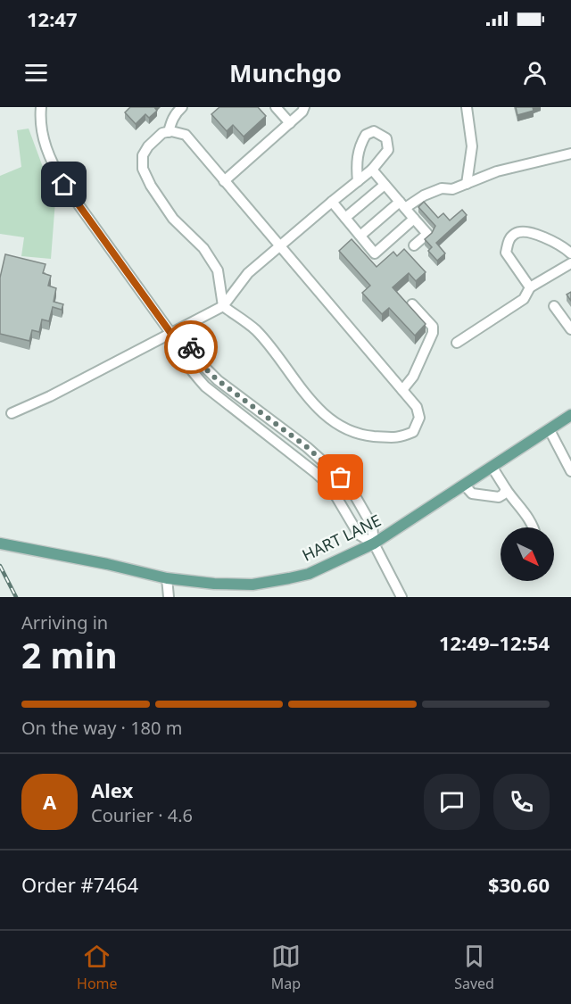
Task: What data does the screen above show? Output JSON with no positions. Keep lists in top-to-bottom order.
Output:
{
  "streets": {
    "main road": ["HART LANE"]
  },
  "north": "bottom right",
  "page": {
    "status": "12:47",
    "header": "Munchgo",
    "heading": ["2 min", "Arriving in", "12:49–12:54"],
    "panel": [
      "Alex",
      "Courier · 4.6",
      "Order #7464",
      "$30.60"
    ],
    "bar": "On the way · 180 m",
    "round": "A",
    "tabs": ["Home", "Map", "Saved"]
  }
}
